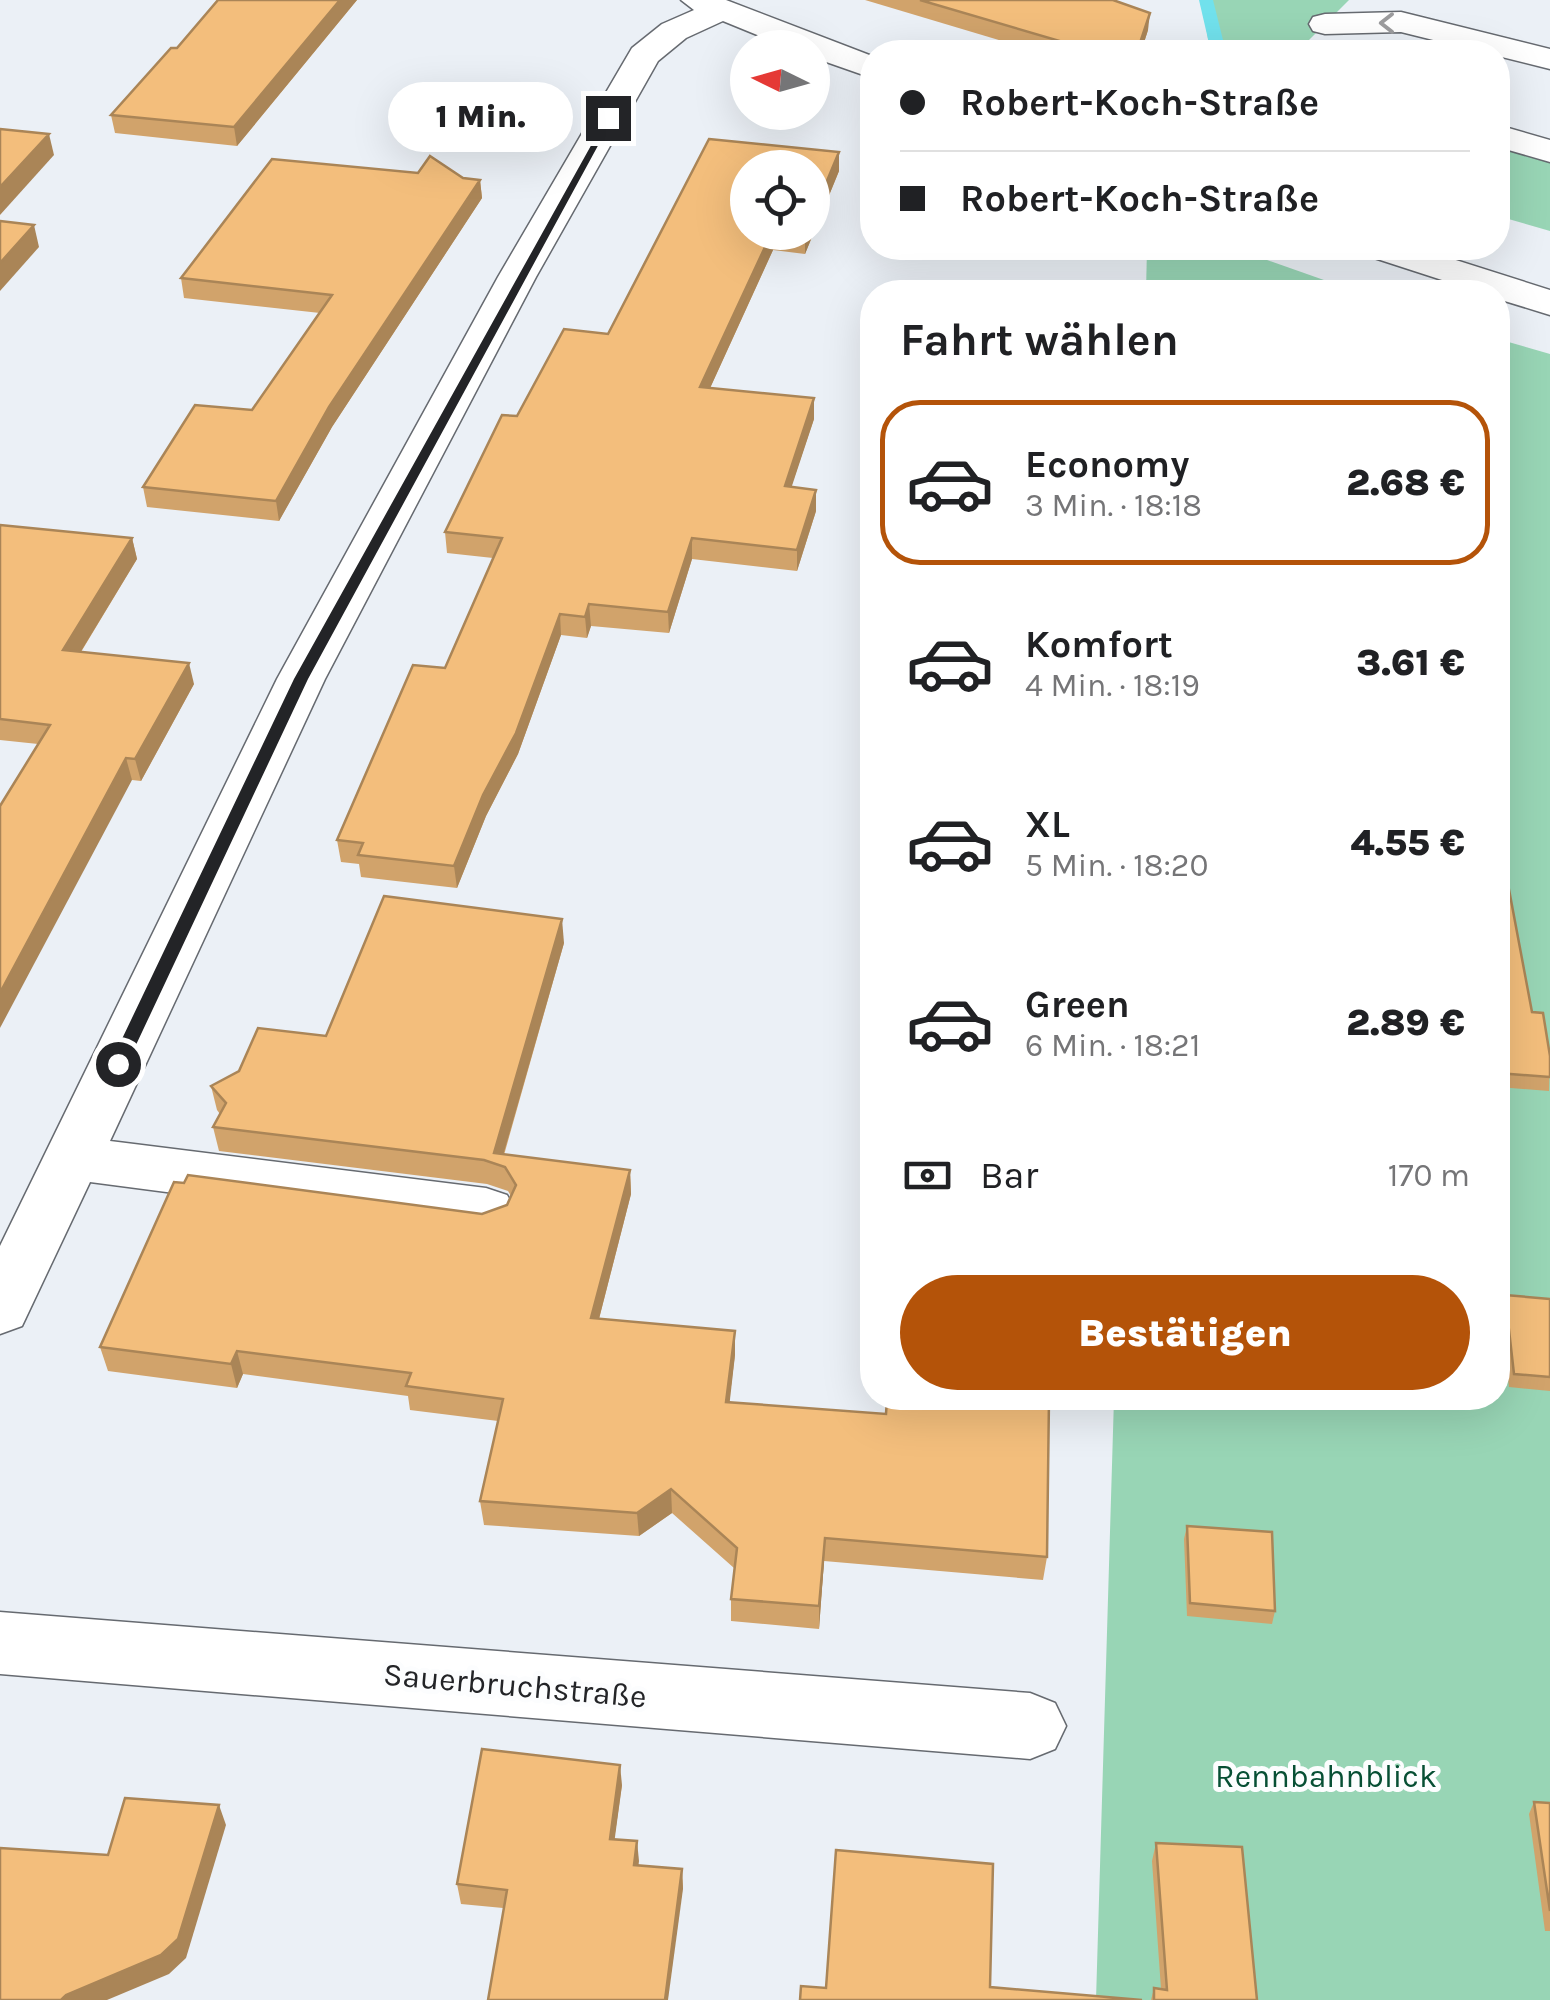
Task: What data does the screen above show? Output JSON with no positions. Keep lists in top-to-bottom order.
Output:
{
  "streets": {
    "street": ["Sauerbruchstraße"]
  },
  "parks": ["Rennbahnblick"],
  "north": "left",
  "page": {
    "banner": ["Robert-Koch-Straße", "Robert-Koch-Straße"],
    "bubble": "1 Min.",
    "heading": "Fahrt wählen",
    "list": [
      {
        "name": "Economy",
        "note": "3 Min. · 18:18",
        "value": "2.68 €"
      },
      {
        "name": "Komfort",
        "note": "4 Min. · 18:19",
        "value": "3.61 €"
      },
      {
        "name": "XL",
        "note": "5 Min. · 18:20",
        "value": "4.55 €"
      },
      {
        "name": "Green",
        "note": "6 Min. · 18:21",
        "value": "2.89 €"
      }
    ],
    "pay": ["Bar", "170 m"],
    "buttons": "Bestätigen"
  }
}
